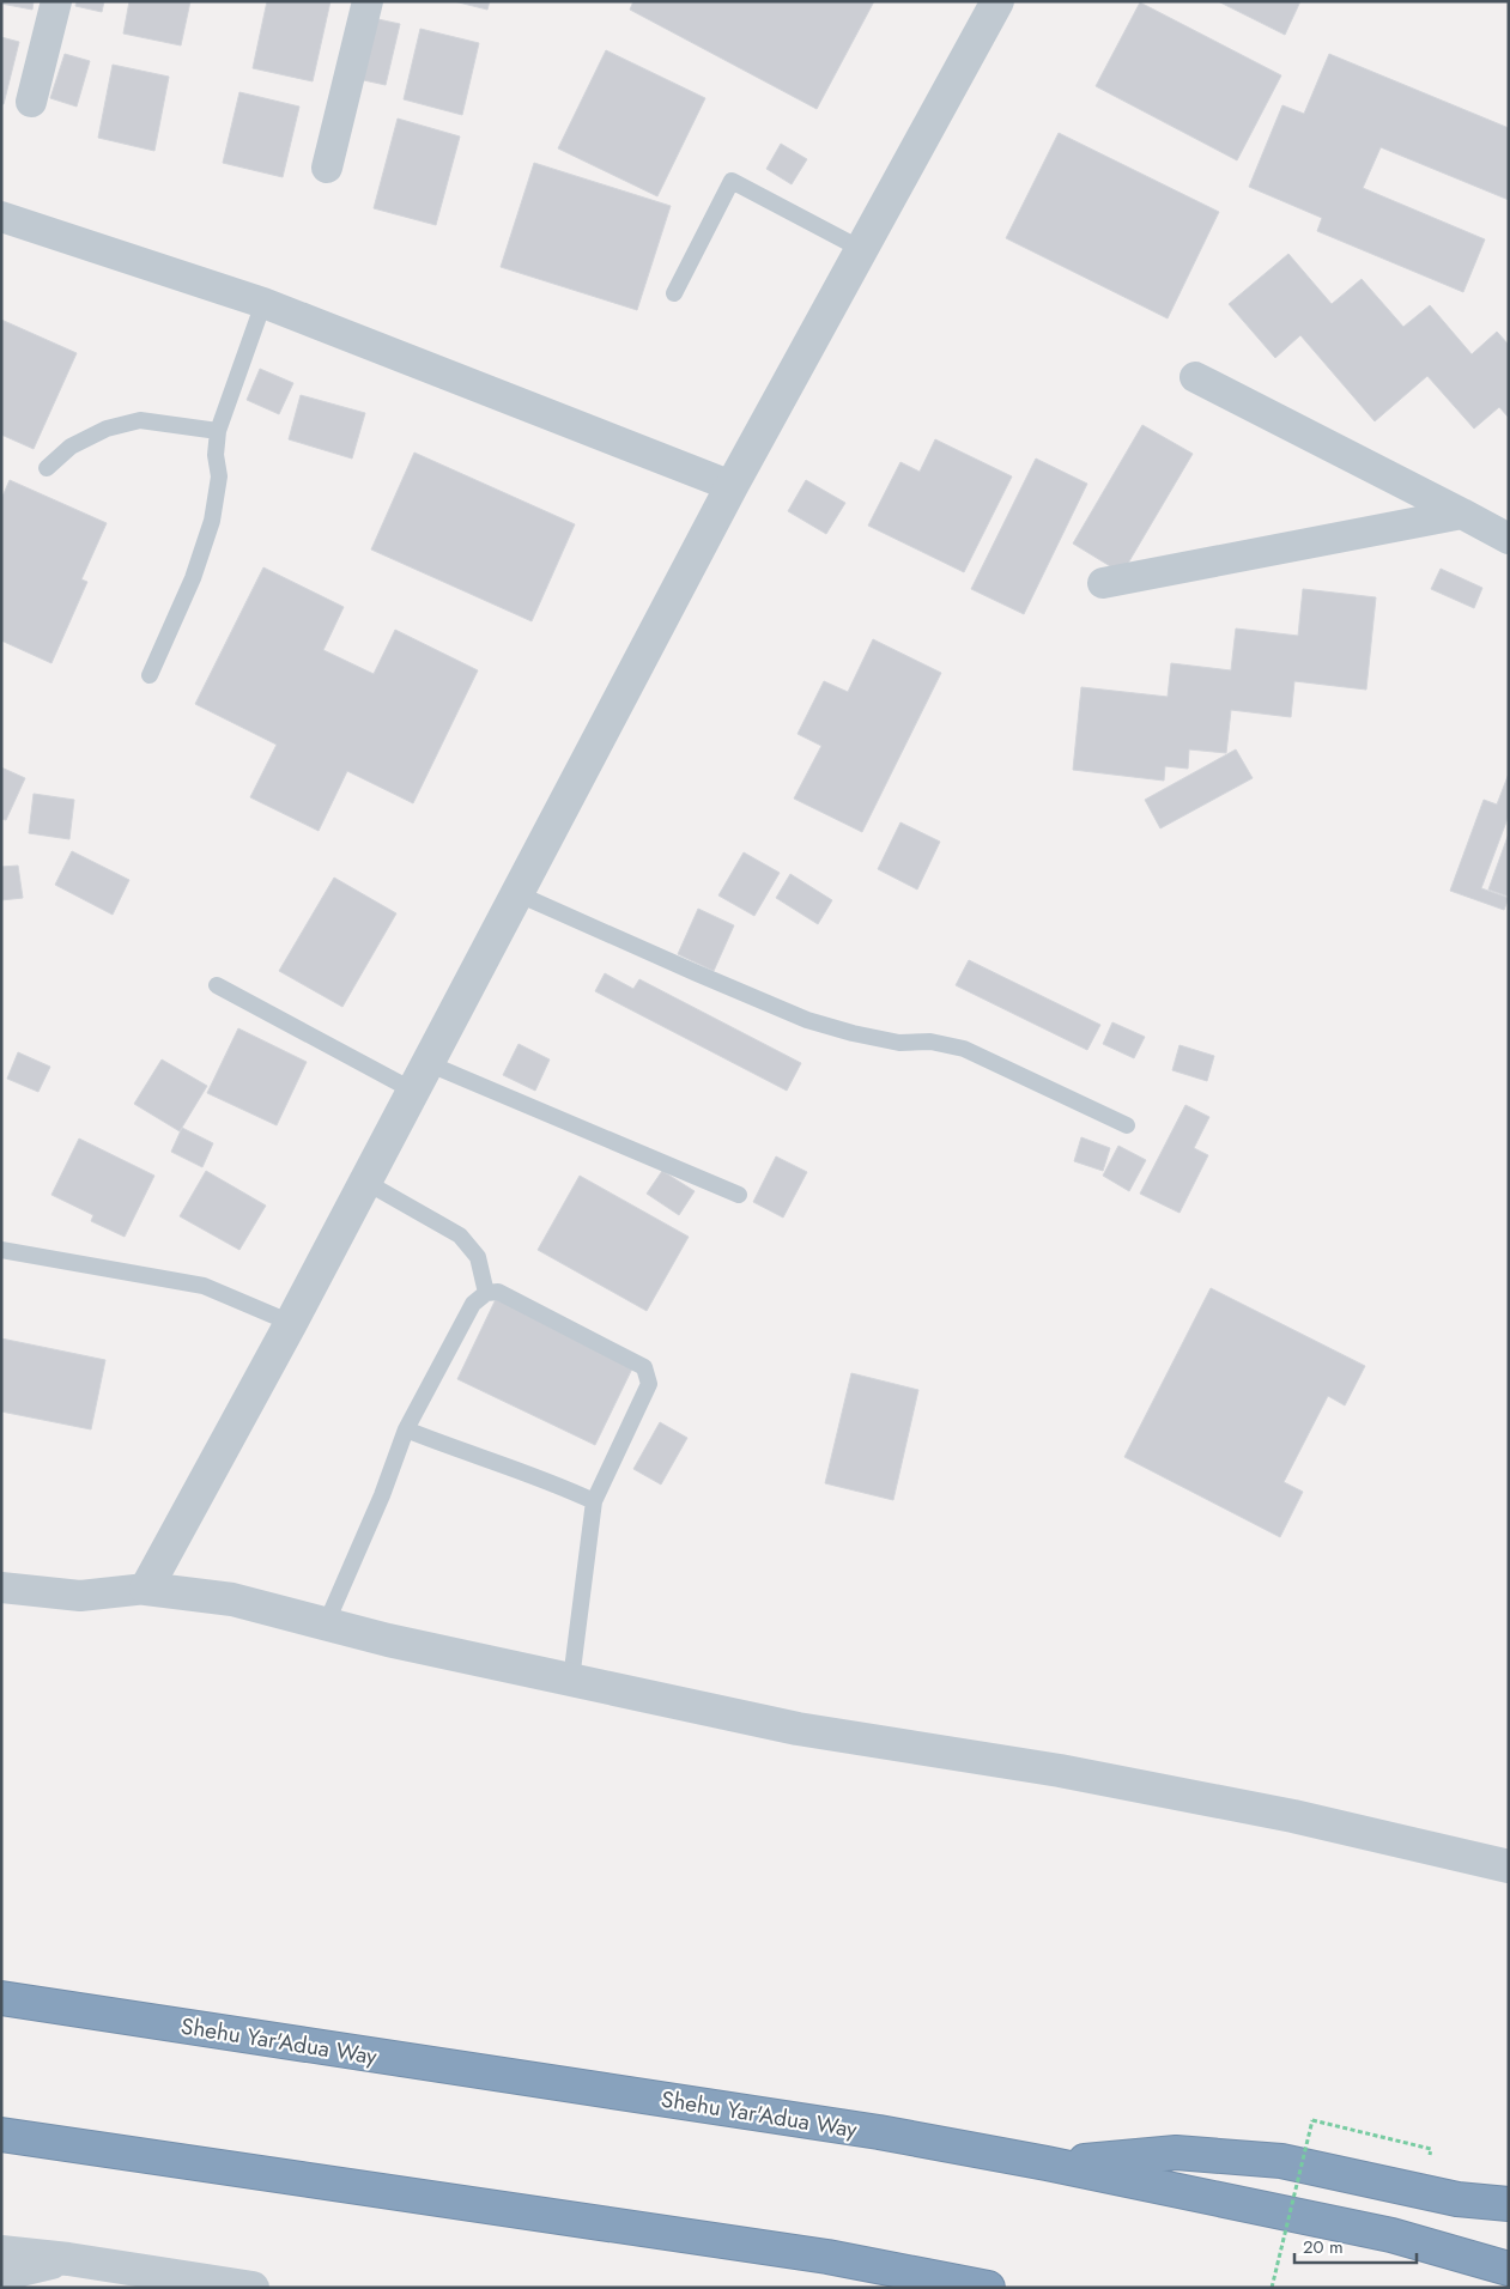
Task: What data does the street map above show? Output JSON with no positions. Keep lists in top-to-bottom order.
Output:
{
  "streets": {
    "highway": ["Shehu Yar'Adua Way"]
  },
  "scale_bar": "20 m"
}
